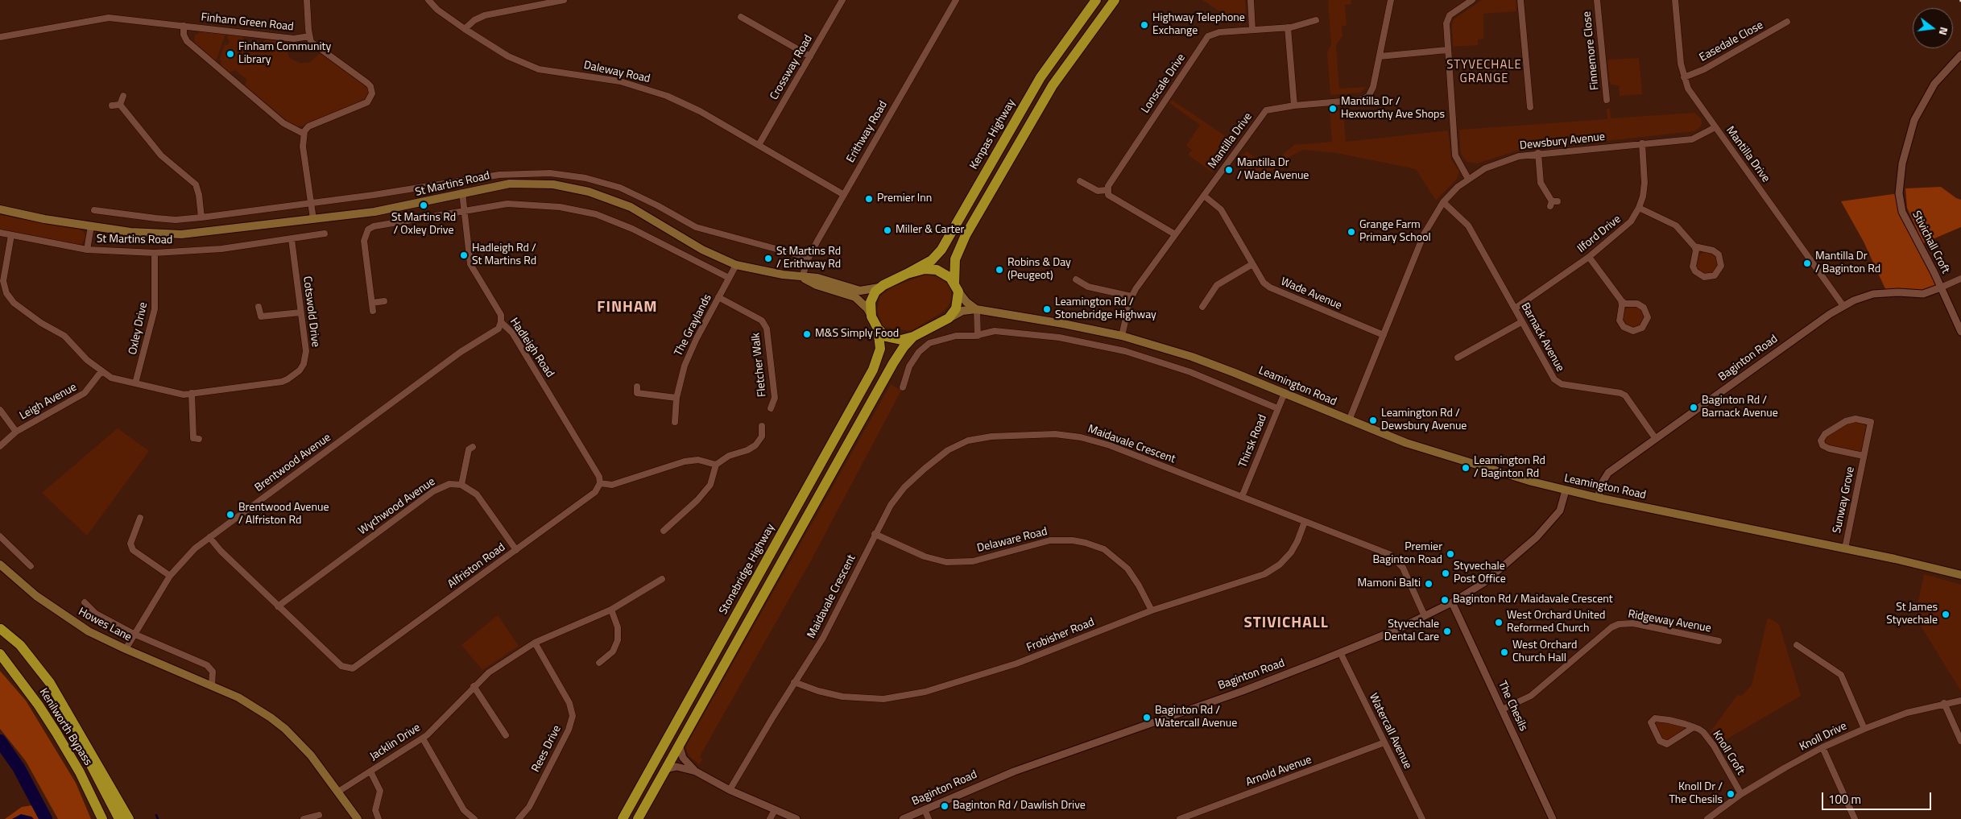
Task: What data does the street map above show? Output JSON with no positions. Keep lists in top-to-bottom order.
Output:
{
  "streets": {
    "highway": ["Kenpas Highway", "Stonebridge Highway", "Kenilworth Bypass"],
    "main road": ["St Martins Road", "Leamington Road", "Howes Lane"],
    "street": [
      "Finham Green Road",
      "Easedale Close",
      "Finnemore Close",
      "Crossway Road",
      "Daleway Road",
      "Lonscale Drive",
      "Erithway Road",
      "Mantilla Drive",
      "Dewsbury Avenue",
      "Ilford Drive",
      "Stivichall Croft",
      "Wade Avenue",
      "Cotswold Drive",
      "The Graylands",
      "Oxley Drive",
      "Barnack Avenue",
      "Hadleigh Road",
      "Baginton Road",
      "Fletcher Walk",
      "Leigh Avenue",
      "Thirsk Road",
      "Maidavale Crescent",
      "Brentwood Avenue",
      "Sunway Grove",
      "Wychwood Avenue",
      "Delaware Road",
      "Alfriston Road",
      "Ridgeway Avenue",
      "Frobisher Road",
      "The Chesils",
      "Watercall Avenue",
      "Knoll Drive",
      "Jacklin Drive",
      "Rees Drive",
      "Knoll Croft",
      "Arnold Avenue"
    ]
  },
  "crossings": [
    ["Easedale Close", "Mantilla Drive"],
    ["Crossway Road", "Daleway Road"],
    ["Daleway Road", "Erithway Road"],
    ["Erithway Road", "St Martins Road"],
    ["Kenpas Highway", "St Martins Road"],
    ["Kenpas Highway", "Leamington Road"],
    ["Kenpas Highway", "Stonebridge Highway"],
    ["Mantilla Drive", "Dewsbury Avenue"],
    ["Mantilla Drive", "Wade Avenue"],
    ["Mantilla Drive", "Baginton Road"],
    ["Mantilla Drive", "Leamington Road"],
    ["Dewsbury Avenue", "Ilford Drive"],
    ["Dewsbury Avenue", "Wade Avenue"],
    ["Dewsbury Avenue", "Barnack Avenue"],
    ["Dewsbury Avenue", "Leamington Road"],
    ["St Martins Road", "Cotswold Drive"],
    ["St Martins Road", "The Graylands"],
    ["St Martins Road", "Oxley Drive"],
    ["St Martins Road", "Hadleigh Road"],
    ["St Martins Road", "Leamington Road"],
    ["St Martins Road", "Stonebridge Highway"],
    ["Ilford Drive", "Barnack Avenue"],
    ["Stivichall Croft", "Baginton Road"],
    ["Cotswold Drive", "Oxley Drive"],
    ["Cotswold Drive", "Leigh Avenue"],
    ["The Graylands", "Fletcher Walk"],
    ["Barnack Avenue", "Baginton Road"],
    ["Hadleigh Road", "Brentwood Avenue"],
    ["Hadleigh Road", "Alfriston Road"],
    ["Baginton Road", "Leamington Road"],
    ["Baginton Road", "Maidavale Crescent"],
    ["Baginton Road", "The Chesils"],
    ["Baginton Road", "Watercall Avenue"],
    ["Leamington Road", "Thirsk Road"],
    ["Leamington Road", "Sunway Grove"],
    ["Leamington Road", "Stonebridge Highway"],
    ["Thirsk Road", "Maidavale Crescent"],
    ["Maidavale Crescent", "Delaware Road"],
    ["Maidavale Crescent", "Frobisher Road"],
    ["Brentwood Avenue", "Alfriston Road"],
    ["Brentwood Avenue", "Howes Lane"],
    ["Wychwood Avenue", "Alfriston Road"],
    ["Delaware Road", "Frobisher Road"],
    ["Ridgeway Avenue", "The Chesils"],
    ["Howes Lane", "Jacklin Drive"],
    ["Watercall Avenue", "Arnold Avenue"],
    ["Knoll Drive", "Knoll Croft"],
    ["Jacklin Drive", "Rees Drive"]
  ],
  "districts": ["STYVECHALE GRANGE", "FINHAM", "STIVICHALL"],
  "places": [
    "Highway Telephone Exchange",
    "Finham Community Library",
    "Mantilla Dr / Hexworthy Ave Shops",
    "Mantilla Dr / Wade Avenue",
    "Premier Inn",
    "St Martins Rd / Oxley Drive",
    "Miller & Carter",
    "Grange Farm Primary School",
    "Hadleigh Rd / St Martins Rd",
    "St Martins Rd / Erithway Rd",
    "Mantilla Dr / Baginton Rd",
    "Robins & Day (Peugeot)",
    "Leamington Rd / Stonebridge Highway",
    "M&S Simply Food",
    "Baginton Rd / Barnack Avenue",
    "Leamington Rd / Dewsbury Avenue",
    "Leamington Rd / Baginton Rd",
    "Brentwood Avenue / Alfriston Rd",
    "Premier Baginton Road",
    "Styvechale Post Office",
    "Mamoni Balti",
    "Baginton Rd / Maidavale Crescent",
    "St James Styvechale",
    "West Orchard United Reformed Church",
    "Styvechale Dental Care",
    "West Orchard Church Hall",
    "Baginton Rd / Watercall Avenue",
    "Knoll Dr / The Chesils",
    "Baginton Rd / Dawlish Drive"
  ],
  "scale_bar": "100 m",
  "north": "right"
}
